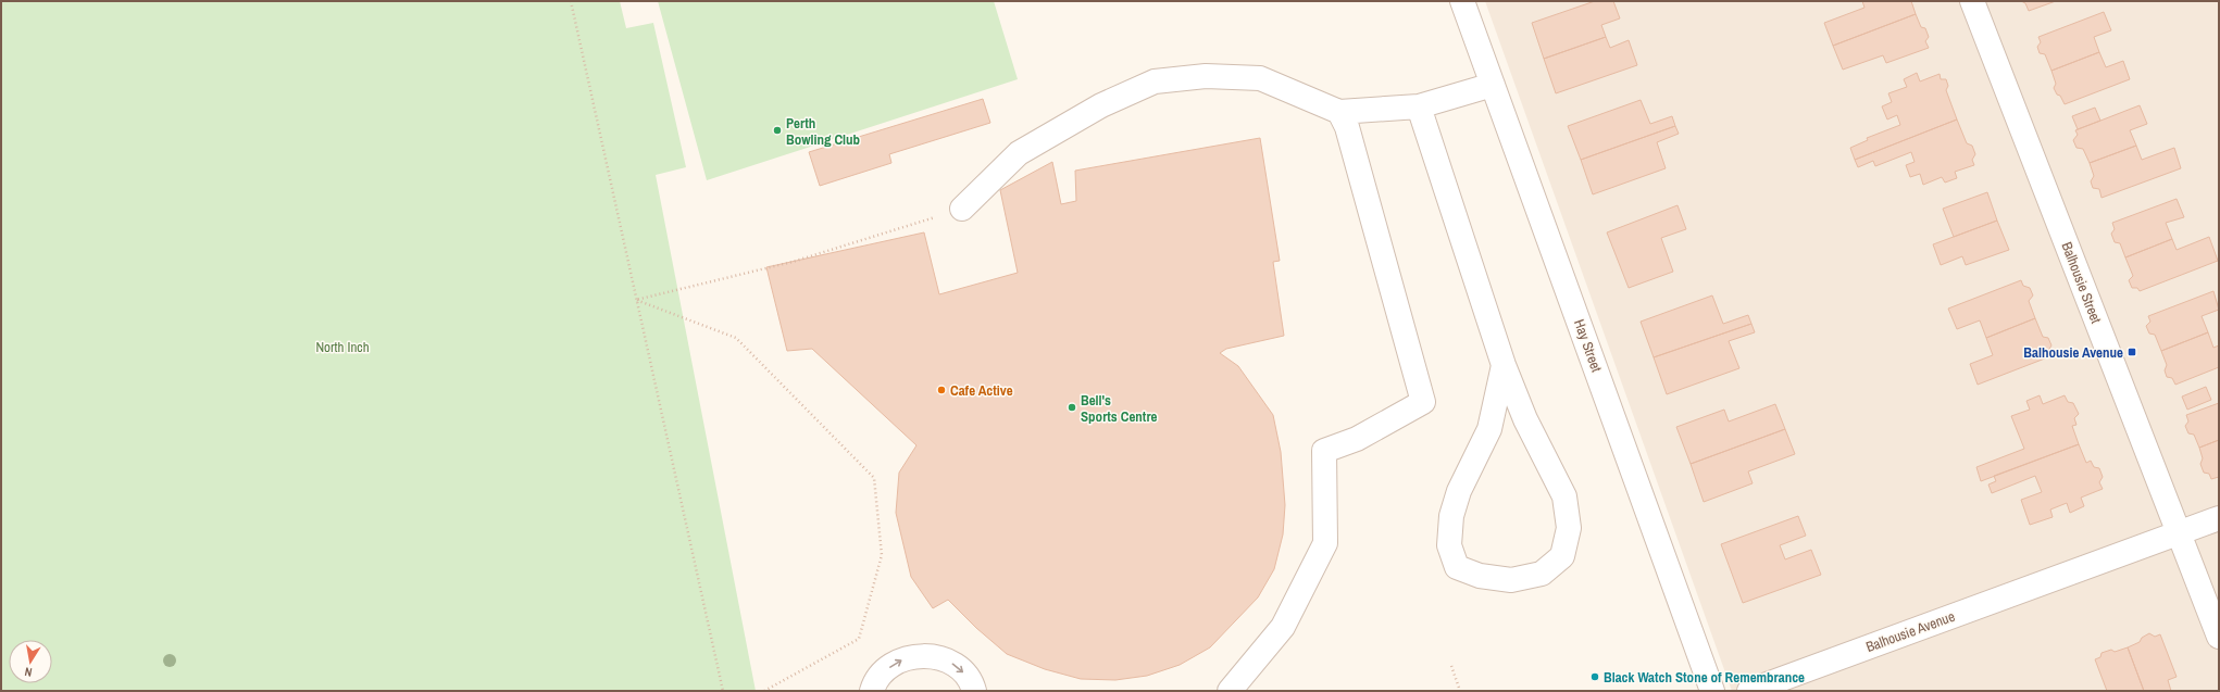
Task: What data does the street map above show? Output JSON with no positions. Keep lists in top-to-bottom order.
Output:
{
  "streets": {
    "street": ["Balhousie Street", "Hay Street", "Balhousie Avenue"]
  },
  "crossings": [
    ["Balhousie Street", "Balhousie Avenue"]
  ],
  "parks": ["North Inch"],
  "places": {
    "other": [
      "Perth Bowling Club",
      "Cafe Active",
      "Bell's Sports Centre",
      "Black Watch Stone of Remembrance"
    ],
    "transit": ["Balhousie Avenue"]
  },
  "north": "bottom"
}
